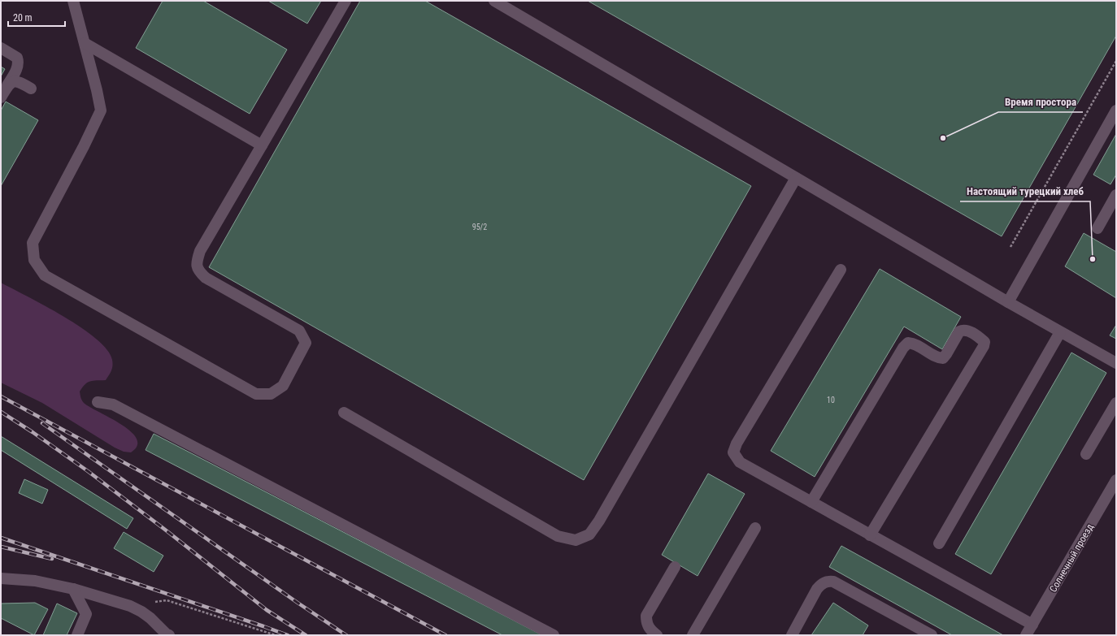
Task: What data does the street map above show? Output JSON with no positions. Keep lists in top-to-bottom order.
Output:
{
  "streets": {
    "lane": ["Солнечный проезд"]
  },
  "places": ["Время простора", "Настоящий турецкий хлеб"],
  "house_numbers": ["95/2", "10"],
  "scale_bar": "20 m"
}
